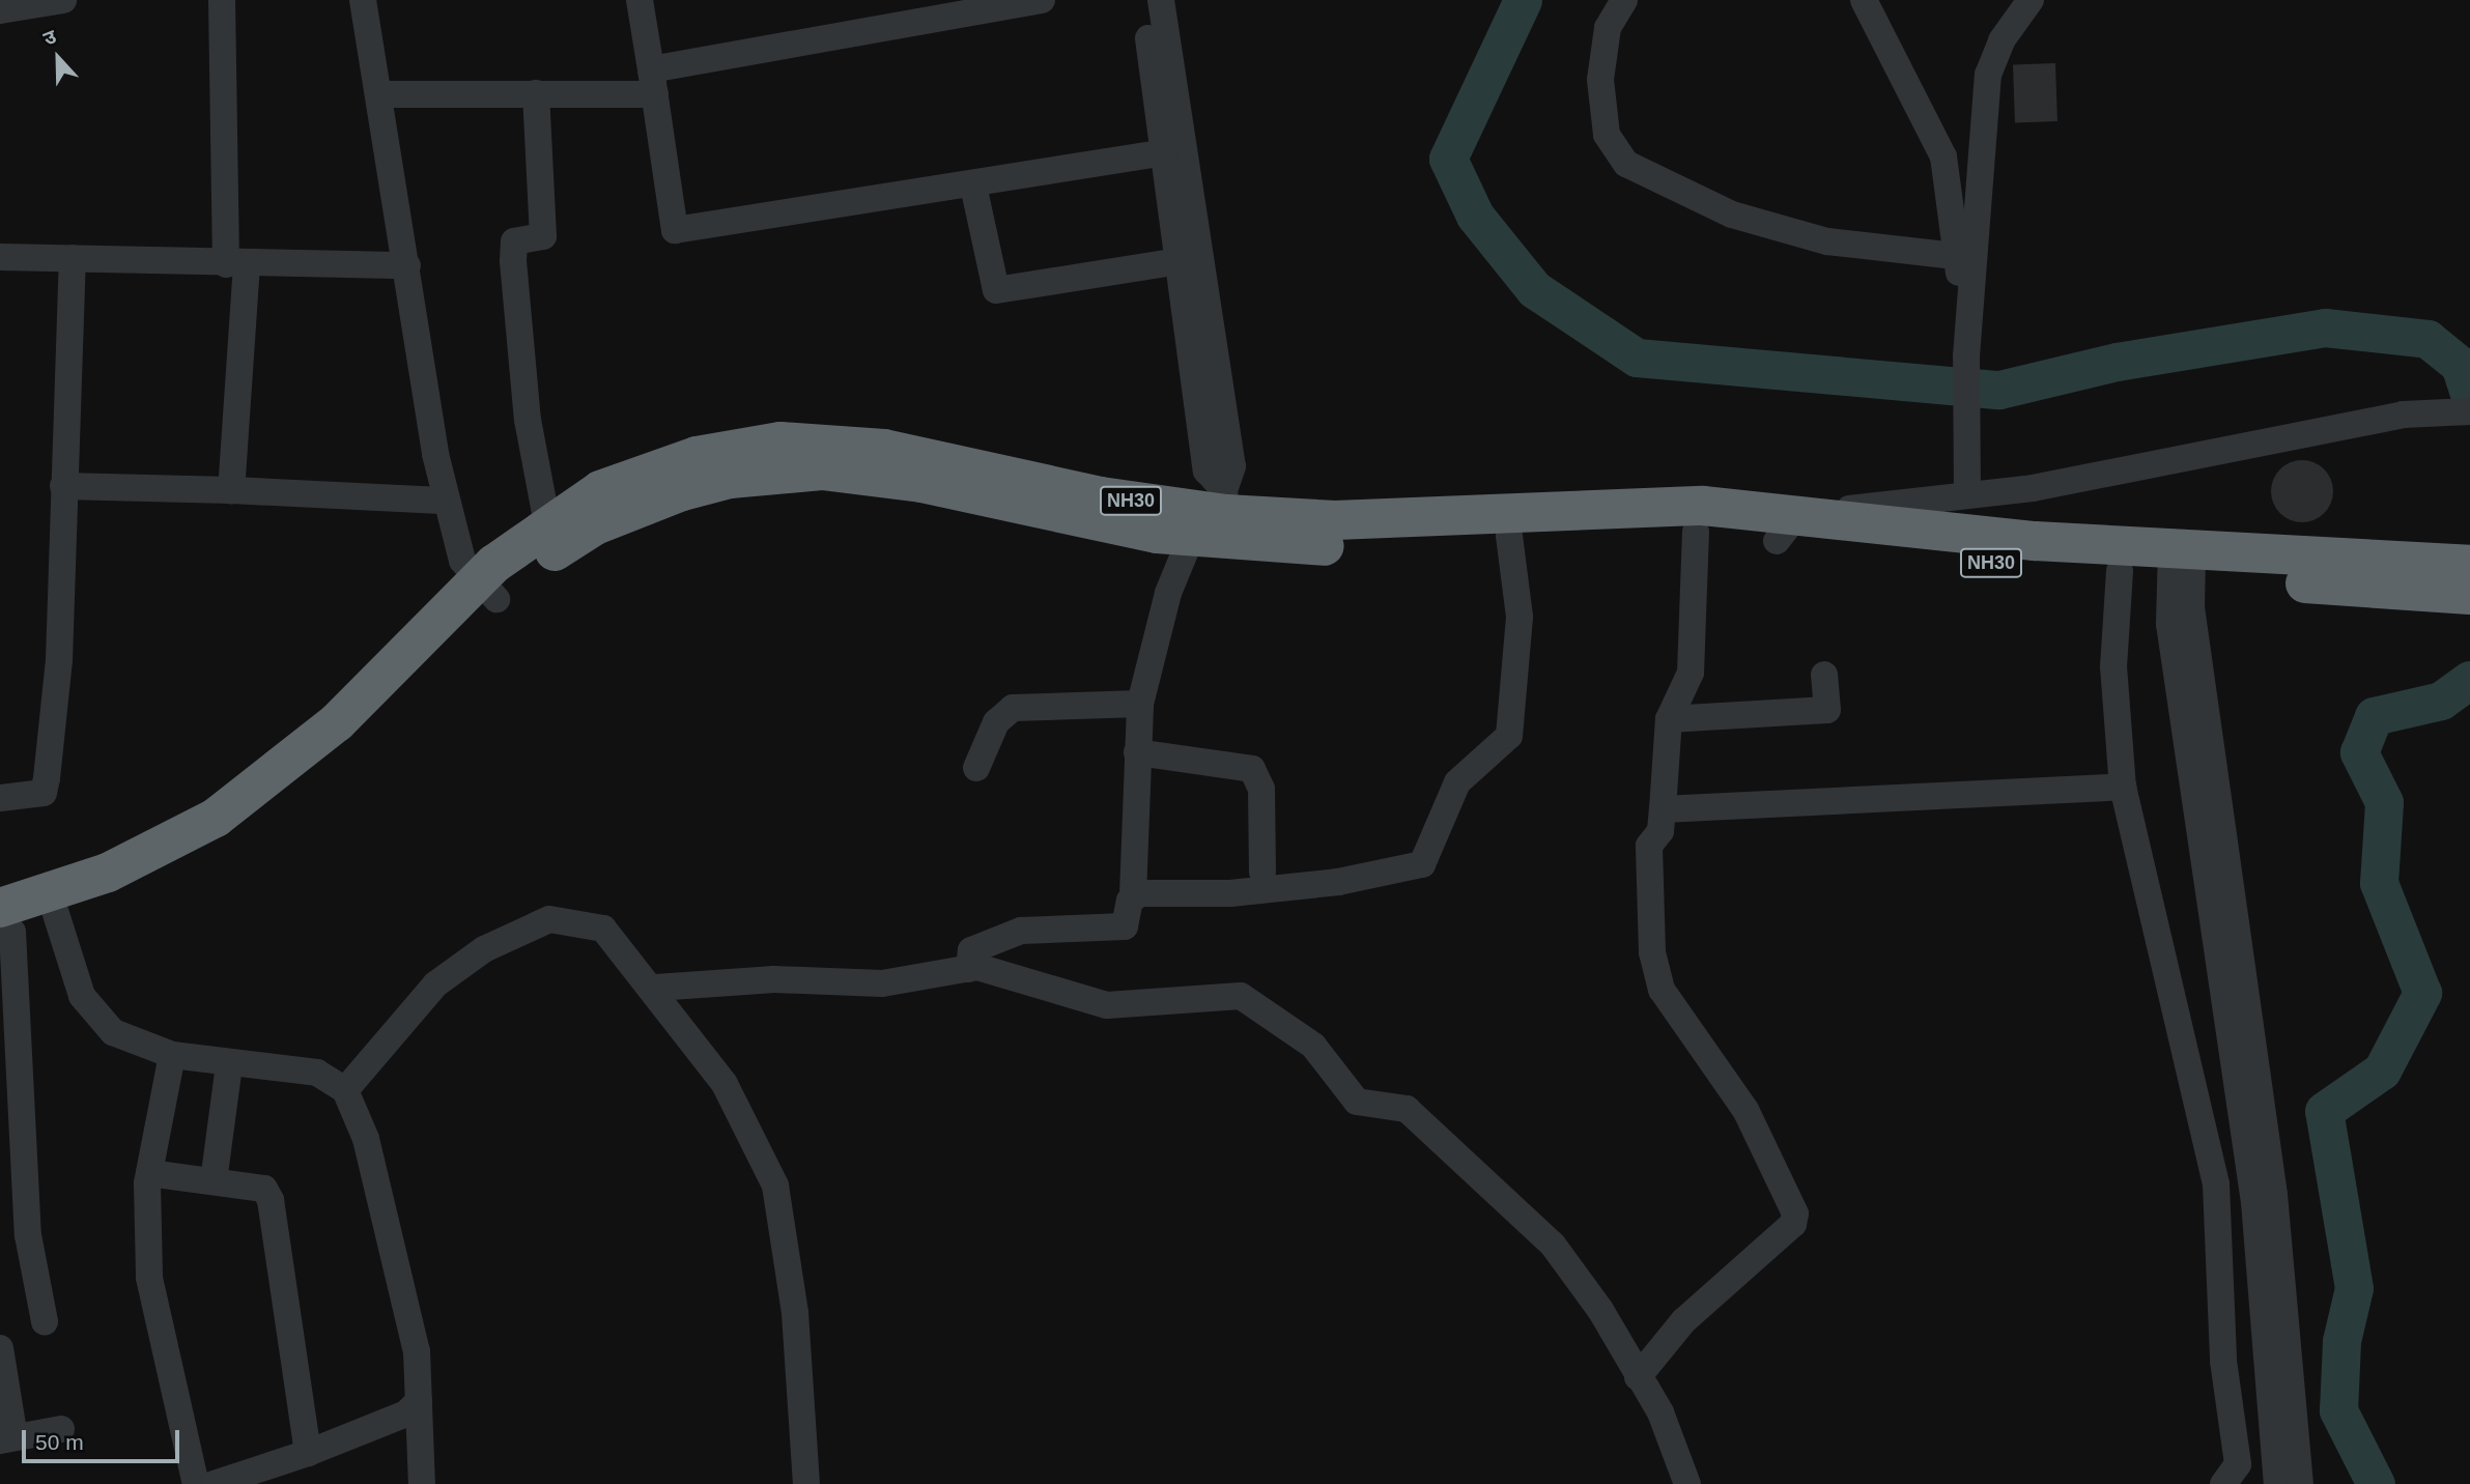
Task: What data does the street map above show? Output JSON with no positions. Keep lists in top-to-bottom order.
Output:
{
  "streets": {
    "highway": ["NH30"]
  },
  "scale_bar": "50 m",
  "north": "top"
}
